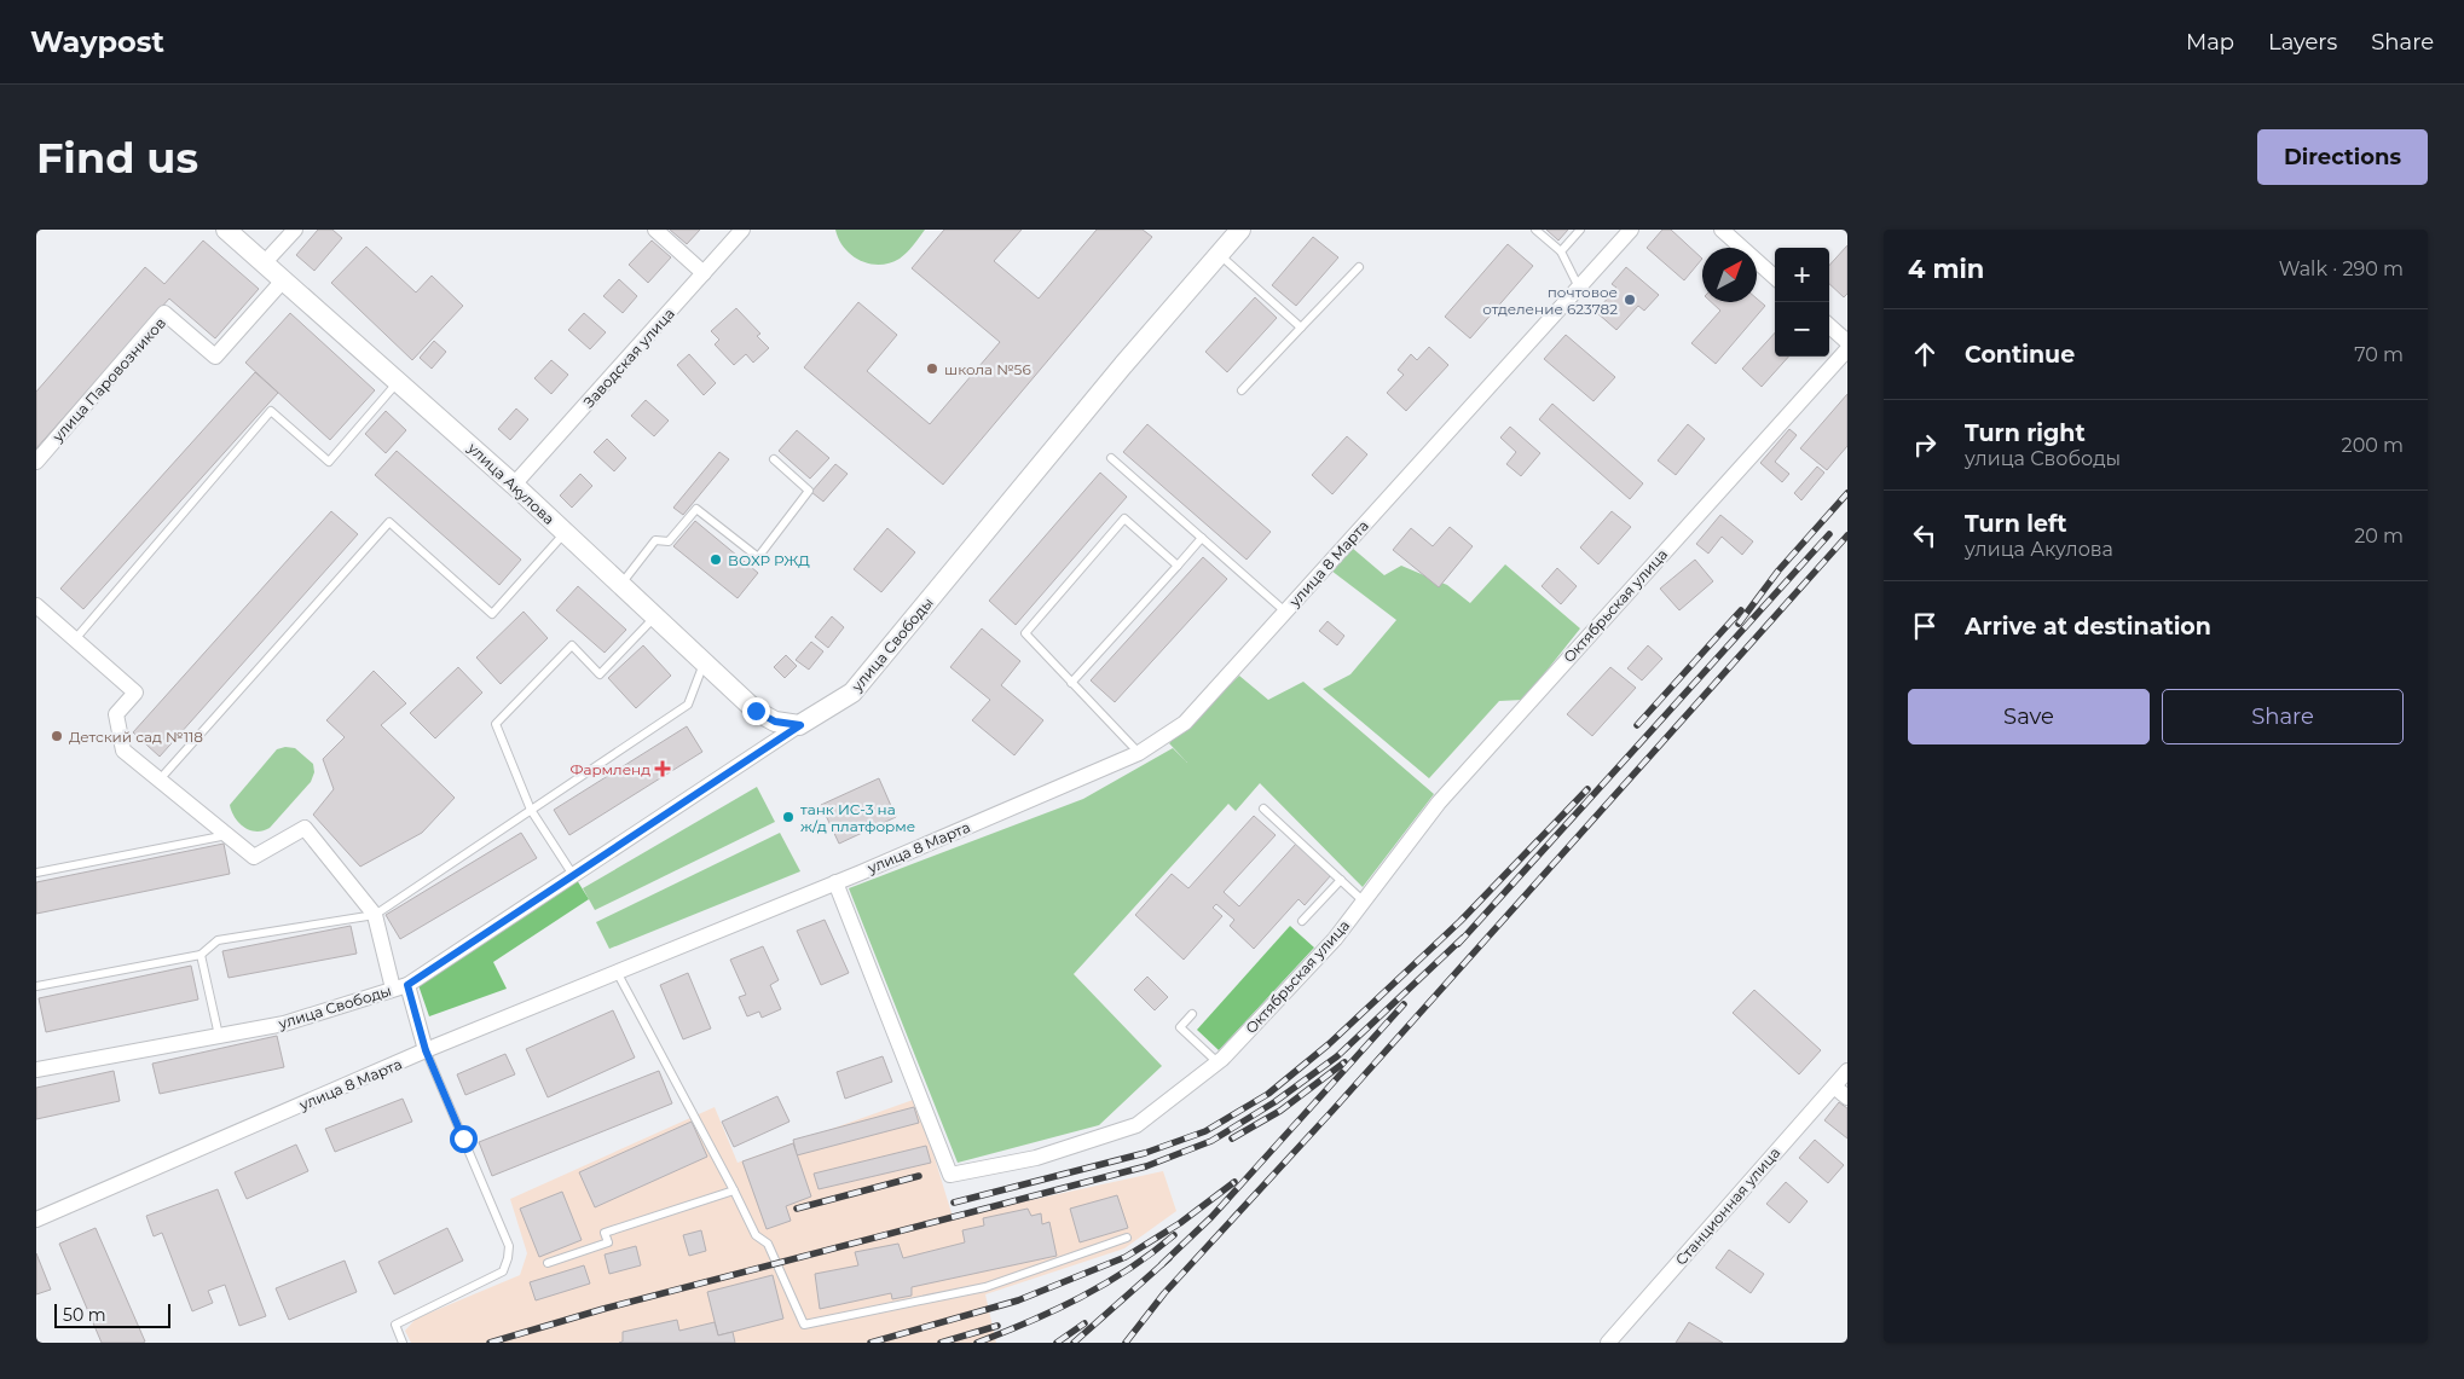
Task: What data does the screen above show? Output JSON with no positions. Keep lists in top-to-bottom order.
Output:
{
  "streets": {
    "street": [
      "Заводская улица",
      "улица Паровозников",
      "улица Акулова",
      "улица 8 Марта",
      "Октябрьская улица",
      "улица Свободы",
      "Станционная улица"
    ]
  },
  "crossings": [
    ["Заводская улица", "улица Акулова"],
    ["улица Паровозников", "улица Акулова"],
    ["улица Акулова", "улица Свободы"],
    ["улица 8 Марта", "Октябрьская улица"]
  ],
  "places": {
    "other": [
      "почтовое отделение 623782",
      "школа №56",
      "ВОХР РЖД",
      "Детский сад №118",
      "танк ИС-3 на ж/д платформе"
    ],
    "health": ["Фармленд"]
  },
  "scale_bar": "50 m",
  "north": "top right",
  "page": {
    "header": "Waypost",
    "nav": ["Map", "Layers", "Share"],
    "buttons": [
      "Directions",
      ["Save", "Share"]
    ],
    "title": "Find us",
    "heading": ["4 min", "Walk · 290 m"],
    "map_buttons": ["+", "−"],
    "list": [
      ["Continue", "70 m"],
      ["Turn right", "улица Свободы", "200 m"],
      ["Turn left", "улица Акулова", "20 m"],
      "Arrive at destination"
    ],
    "scale": "50 m"
  }
}
